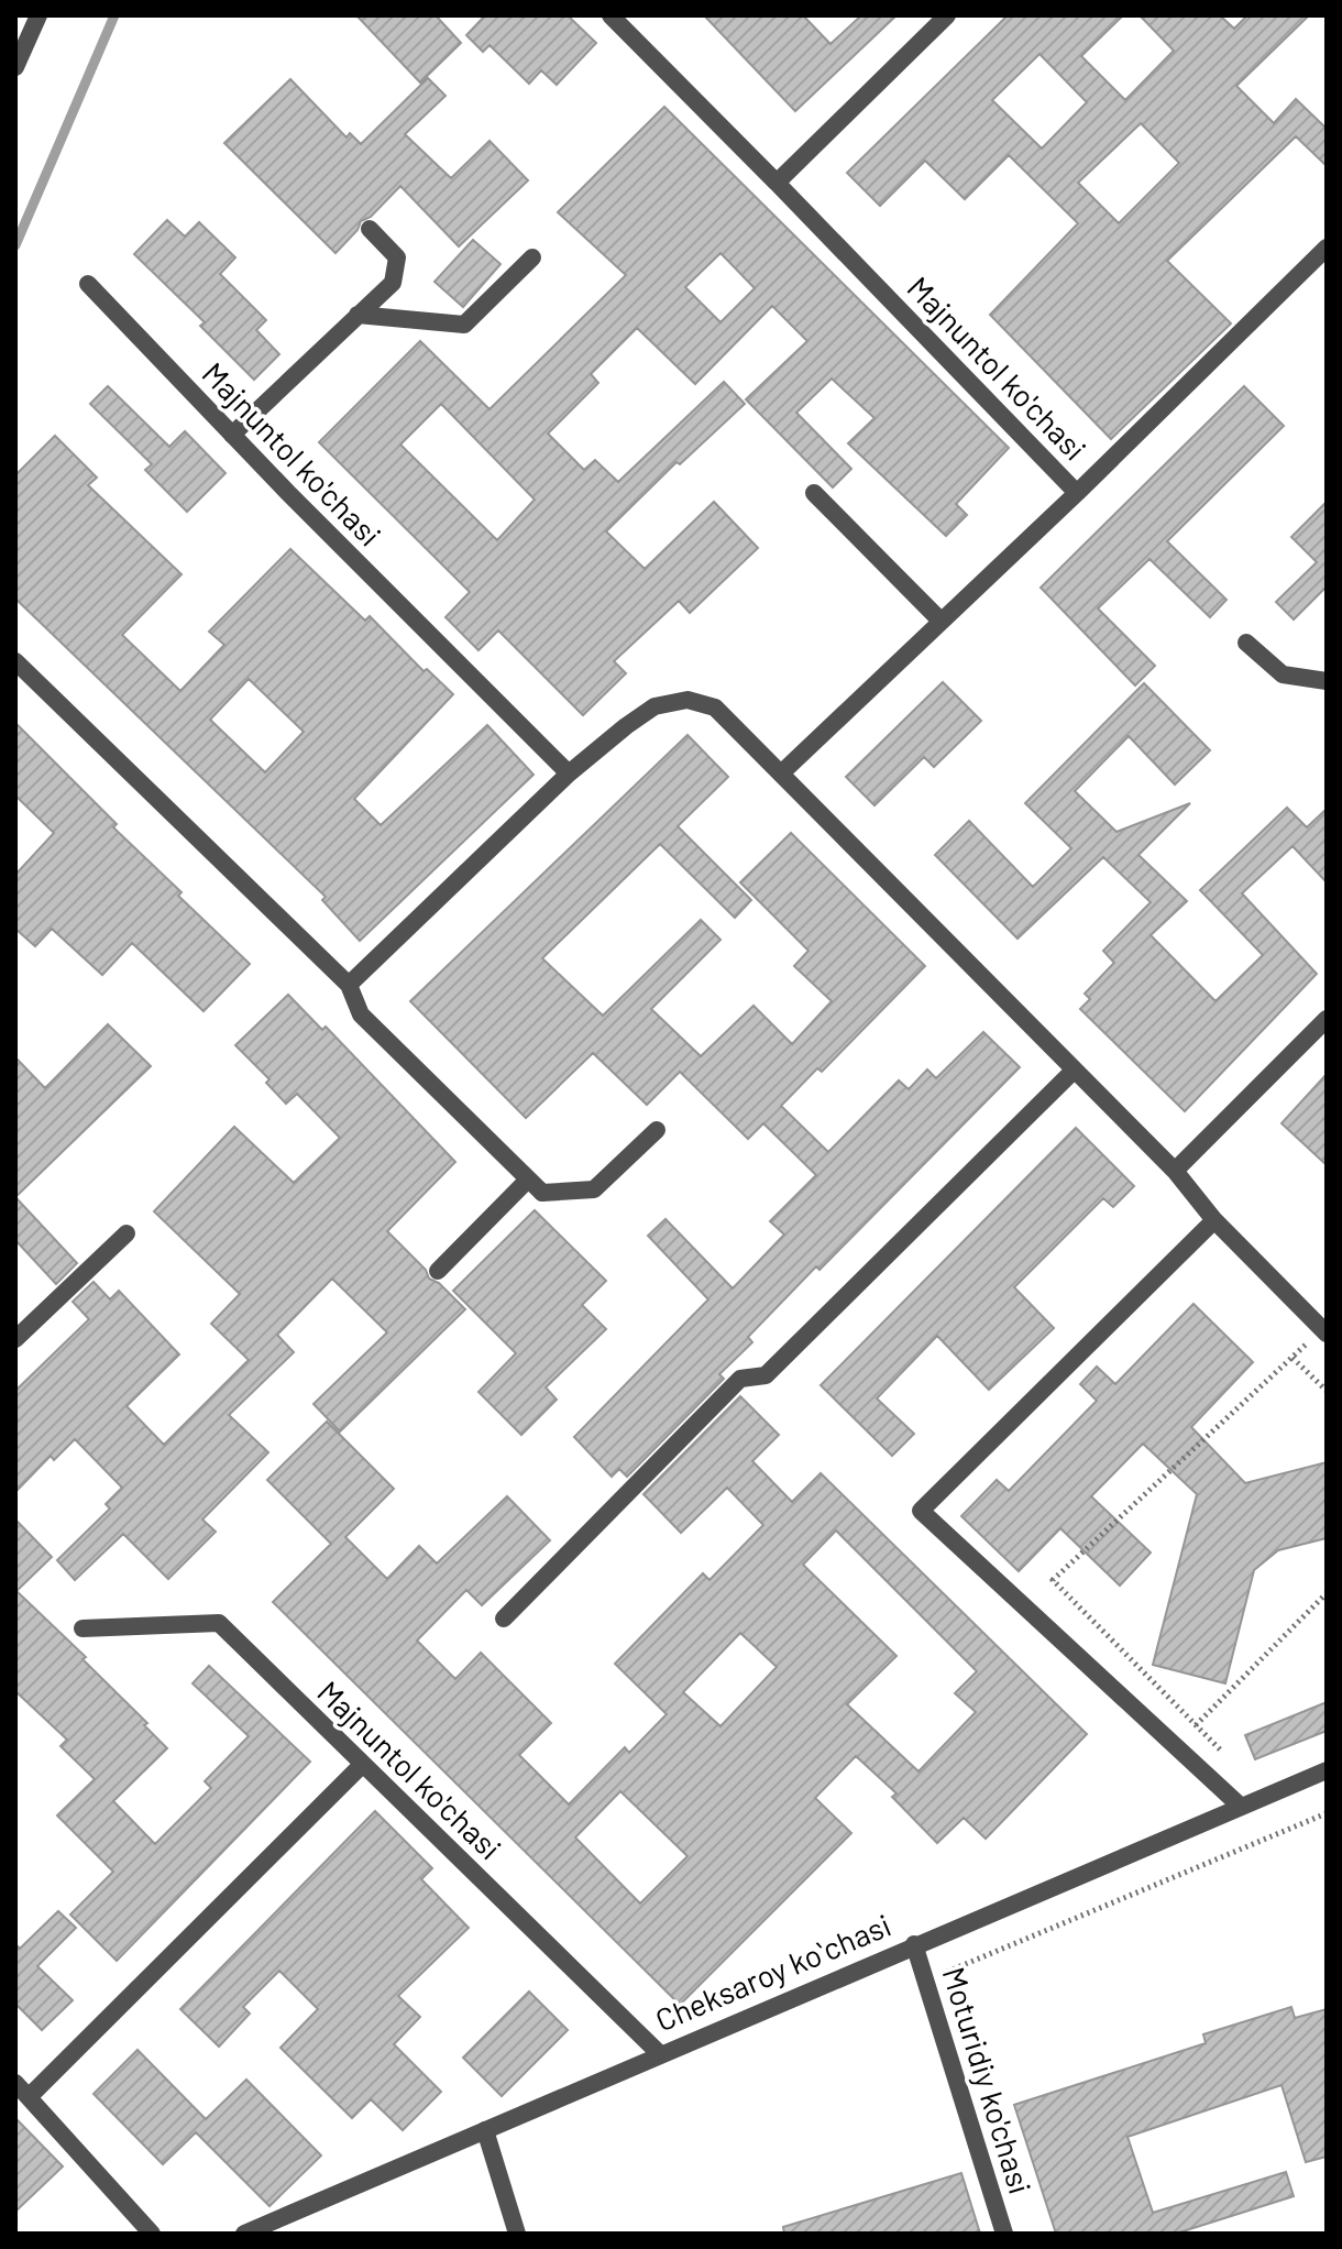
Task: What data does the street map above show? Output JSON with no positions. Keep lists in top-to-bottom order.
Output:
{
  "streets": {
    "street": ["Majnuntol ko'chasi", "Cheksaroy koʻchasi", "Moturidiy ko'chasi"]
  },
  "crossings": [
    ["Majnuntol ko'chasi", "Cheksaroy koʻchasi"],
    ["Cheksaroy koʻchasi", "Moturidiy ko'chasi"]
  ]
}
